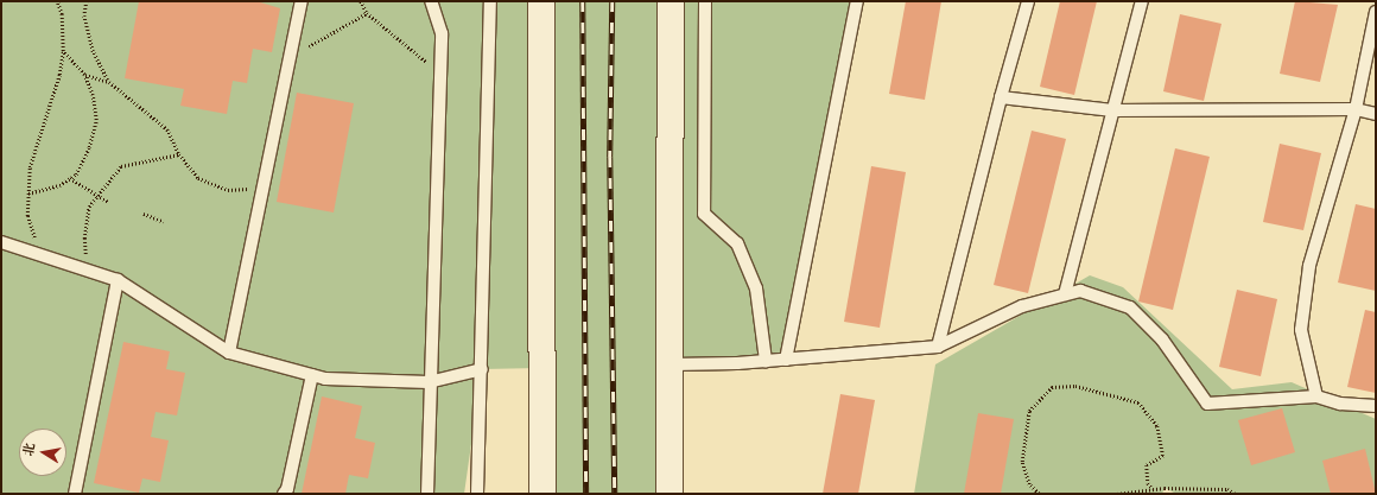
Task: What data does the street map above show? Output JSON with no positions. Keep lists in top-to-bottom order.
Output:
{
  "north": "left"
}
